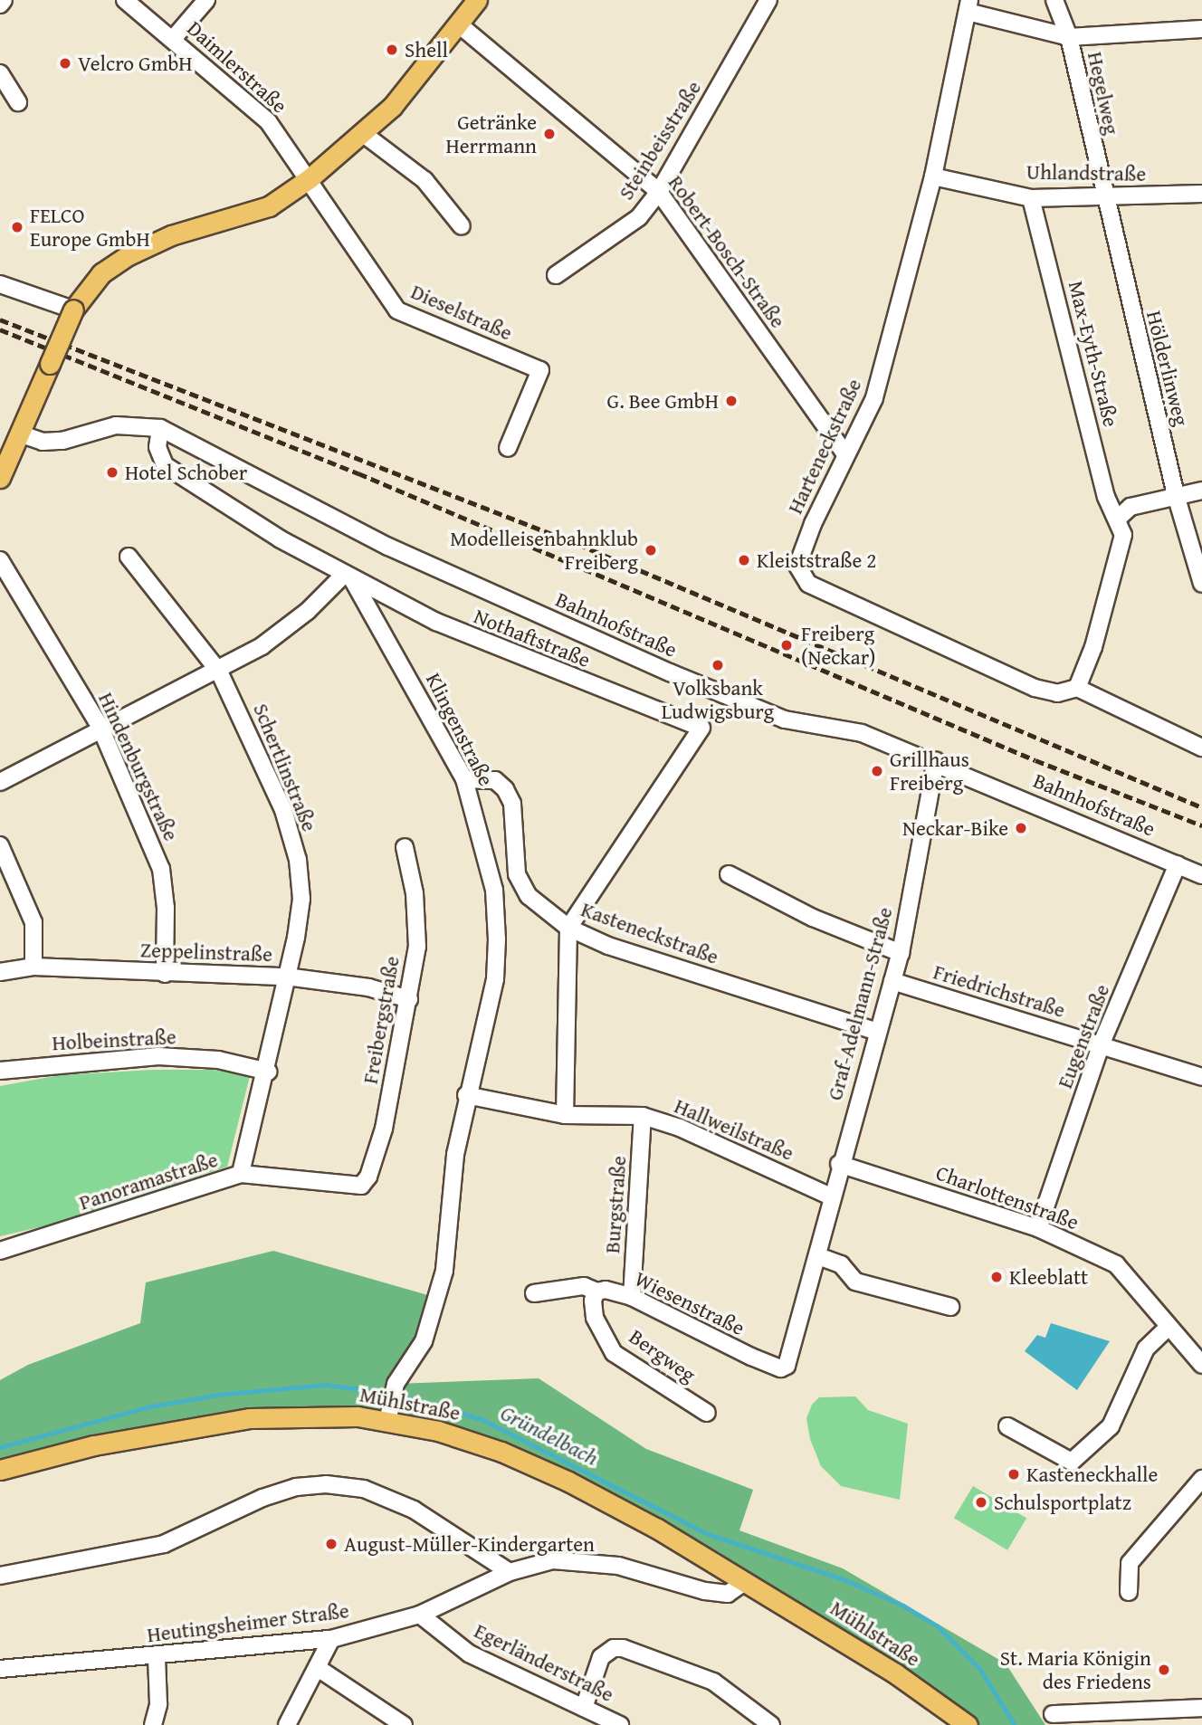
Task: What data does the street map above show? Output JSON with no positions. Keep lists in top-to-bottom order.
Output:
{
  "streets": {
    "main road": ["Mühlstraße"],
    "street": [
      "Daimlerstraße",
      "Hegelweg",
      "Steinbeisstraße",
      "Uhlandstraße",
      "Robert-Bosch-Straße",
      "Dieselstraße",
      "Max-Eyth-Straße",
      "Hölderlinweg",
      "Harteneckstraße",
      "Bahnhofstraße",
      "Nothaftstraße",
      "Klingenstraße",
      "Hindenburgstraße",
      "Schertlinstraße",
      "Kasteneckstraße",
      "Zeppelinstraße",
      "Friedrichstraße",
      "Graf-Adelmann-Straße",
      "Freibergstraße",
      "Eugenstraße",
      "Holbeinstraße",
      "Hallweilstraße",
      "Panoramastraße",
      "Charlottenstraße",
      "Burgstraße",
      "Wiesenstraße",
      "Bergweg",
      "Heutingsheimer Straße",
      "Egerländerstraße"
    ]
  },
  "crossings": [
    ["Daimlerstraße", "Dieselstraße"],
    ["Hegelweg", "Uhlandstraße"],
    ["Hegelweg", "Hölderlinweg"],
    ["Steinbeisstraße", "Robert-Bosch-Straße"],
    ["Uhlandstraße", "Max-Eyth-Straße"],
    ["Uhlandstraße", "Hölderlinweg"],
    ["Uhlandstraße", "Harteneckstraße"],
    ["Robert-Bosch-Straße", "Harteneckstraße"],
    ["Max-Eyth-Straße", "Harteneckstraße"],
    ["Bahnhofstraße", "Graf-Adelmann-Straße"],
    ["Bahnhofstraße", "Eugenstraße"],
    ["Nothaftstraße", "Klingenstraße"],
    ["Nothaftstraße", "Kasteneckstraße"],
    ["Klingenstraße", "Kasteneckstraße"],
    ["Klingenstraße", "Hallweilstraße"],
    ["Klingenstraße", "Mühlstraße"],
    ["Hindenburgstraße", "Zeppelinstraße"],
    ["Schertlinstraße", "Zeppelinstraße"],
    ["Schertlinstraße", "Holbeinstraße"],
    ["Schertlinstraße", "Panoramastraße"],
    ["Kasteneckstraße", "Graf-Adelmann-Straße"],
    ["Zeppelinstraße", "Freibergstraße"],
    ["Friedrichstraße", "Graf-Adelmann-Straße"],
    ["Friedrichstraße", "Eugenstraße"],
    ["Graf-Adelmann-Straße", "Hallweilstraße"],
    ["Graf-Adelmann-Straße", "Charlottenstraße"],
    ["Graf-Adelmann-Straße", "Wiesenstraße"],
    ["Freibergstraße", "Panoramastraße"],
    ["Eugenstraße", "Charlottenstraße"],
    ["Hallweilstraße", "Burgstraße"],
    ["Burgstraße", "Wiesenstraße"],
    ["Wiesenstraße", "Bergweg"],
    ["Mühlstraße", "Heutingsheimer Straße"],
    ["Heutingsheimer Straße", "Egerländerstraße"]
  ],
  "water": ["Gründelbach"],
  "places": [
    "Shell",
    "Velcro GmbH",
    "Getränke Herrmann",
    "FELCO Europe GmbH",
    "G. Bee GmbH",
    "Hotel Schober",
    "Modelleisenbahnklub Freiberg",
    "Kleiststraße 2",
    "Freiberg (Neckar)",
    "Volksbank Ludwigsburg",
    "Grillhaus Freiberg",
    "Neckar-Bike",
    "Kleeblatt",
    "Kasteneckhalle",
    "Schulsportplatz",
    "August-Müller-Kindergarten",
    "St. Maria Königin des Friedens"
  ]
}
